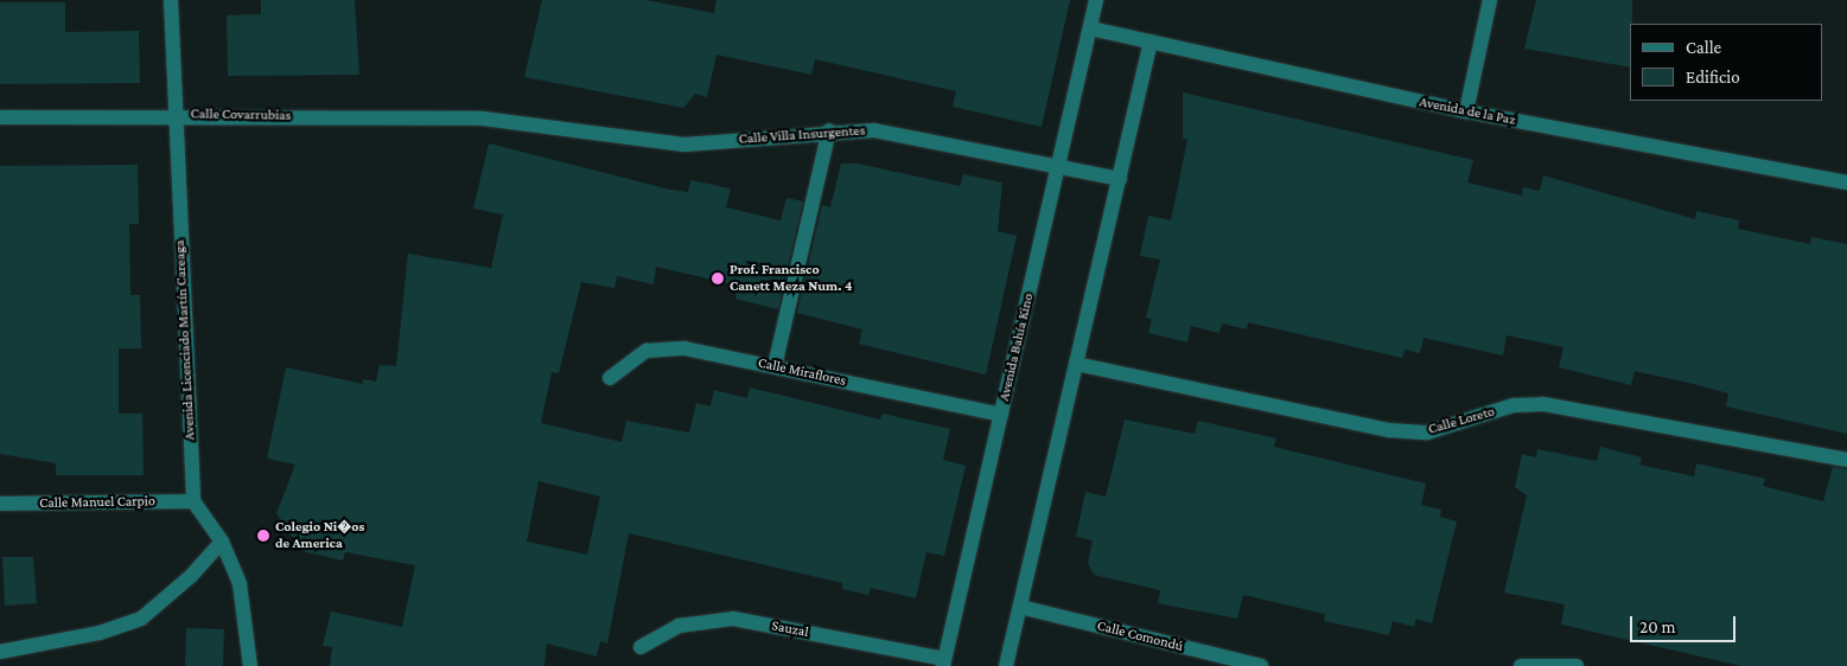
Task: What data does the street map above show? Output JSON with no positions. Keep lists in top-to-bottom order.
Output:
{
  "streets": {
    "street": [
      "Avenida de la Paz",
      "Calle Covarrubias",
      "Calle Villa Insurgentes",
      "Avenida Licenciado Martín Careaga",
      "Avenida Bahía Kino",
      "Calle Miraflores",
      "Calle Loreto",
      "Calle Manuel Carpio",
      "Sauzal",
      "Calle Comondú"
    ]
  },
  "crossings": [
    ["Avenida de la Paz", "Avenida Bahía Kino"],
    ["Calle Covarrubias", "Calle Villa Insurgentes"],
    ["Calle Covarrubias", "Avenida Licenciado Martín Careaga"],
    ["Calle Villa Insurgentes", "Avenida Bahía Kino"],
    ["Avenida Licenciado Martín Careaga", "Calle Manuel Carpio"],
    ["Avenida Bahía Kino", "Calle Miraflores"],
    ["Avenida Bahía Kino", "Sauzal"]
  ],
  "places": ["Prof. Francisco Canett Meza Num. 4", "Colegio Ni�os de America"],
  "legend": ["Calle", "Edificio"],
  "scale_bar": "20 m"
}
